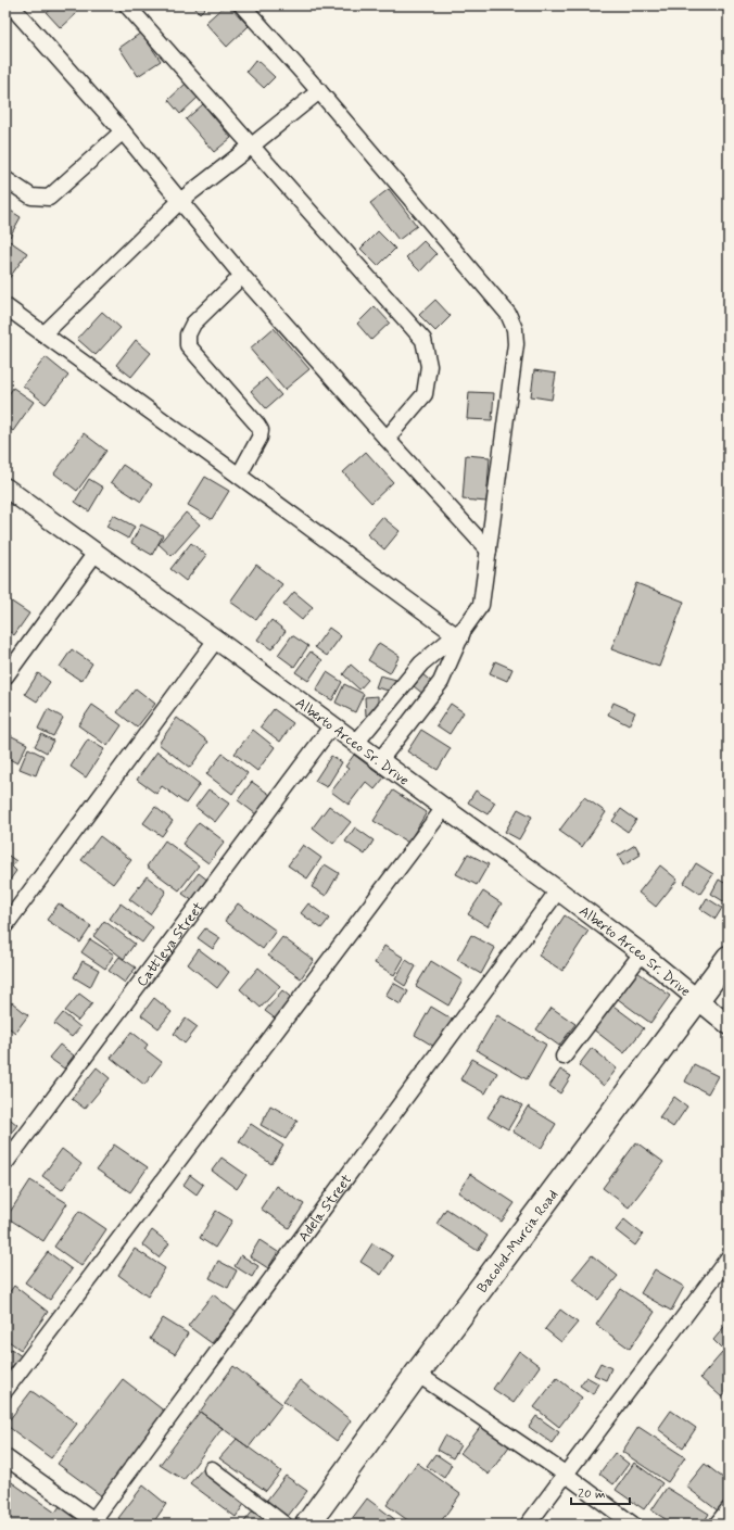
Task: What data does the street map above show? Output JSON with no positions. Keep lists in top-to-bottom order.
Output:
{
  "streets": {
    "main road": ["Bacolod-Murcia Road"],
    "street": ["Alberto Arceo Sr. Drive", "Cattleya Street", "Adela Street"]
  },
  "crossings": [
    ["Alberto Arceo Sr. Drive", "Cattleya Street"],
    ["Alberto Arceo Sr. Drive", "Adela Street"],
    ["Alberto Arceo Sr. Drive", "Bacolod-Murcia Road"]
  ],
  "scale_bar": "20 m"
}
